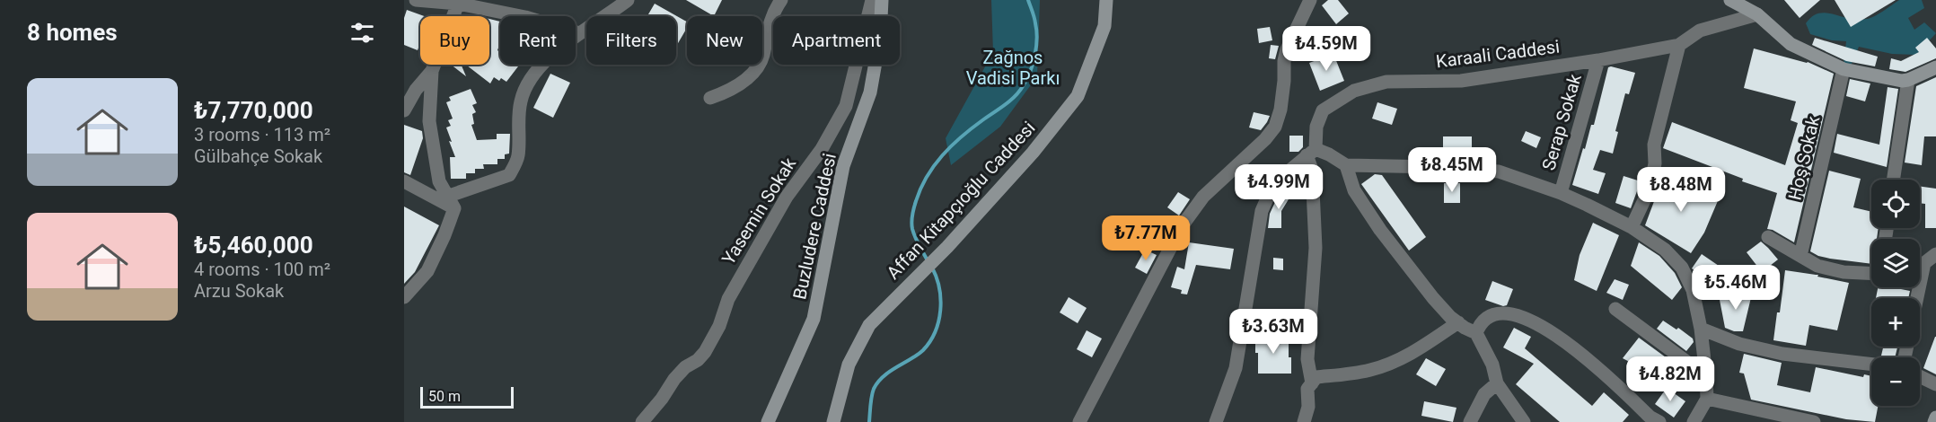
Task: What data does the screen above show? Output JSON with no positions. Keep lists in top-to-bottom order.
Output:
{
  "streets": {
    "street": [
      "Karaali Caddesi",
      "Serap Sokak",
      "Hoş Sokak",
      "Affan Kitapçıoğlu Caddesi",
      "Yasemin Sokak",
      "Buzludere Caddesi"
    ]
  },
  "crossings": [
    ["Karaali Caddesi", "Serap Sokak"]
  ],
  "parks": ["Zağnos Vadisi Parkı"],
  "scale_bar": "50 m",
  "page": {
    "heading": "8 homes",
    "chip": [
      "Buy",
      "Rent",
      "Filters",
      "New",
      "Apartment"
    ],
    "price": [
      "₺4.59M",
      "₺8.45M",
      "₺4.99M",
      "₺8.48M",
      "₺7.77M",
      "₺5.46M",
      "₺3.63M",
      "₺4.82M"
    ],
    "list": [
      {
        "name": "₺7,770,000",
        "note": "3 rooms · 113 m² · Gülbahçe Sokak"
      },
      {
        "name": "₺5,460,000",
        "note": "4 rooms · 100 m² · Arzu Sokak"
      }
    ],
    "map_buttons": ["+", "−"],
    "scale": "50 m"
  }
}
